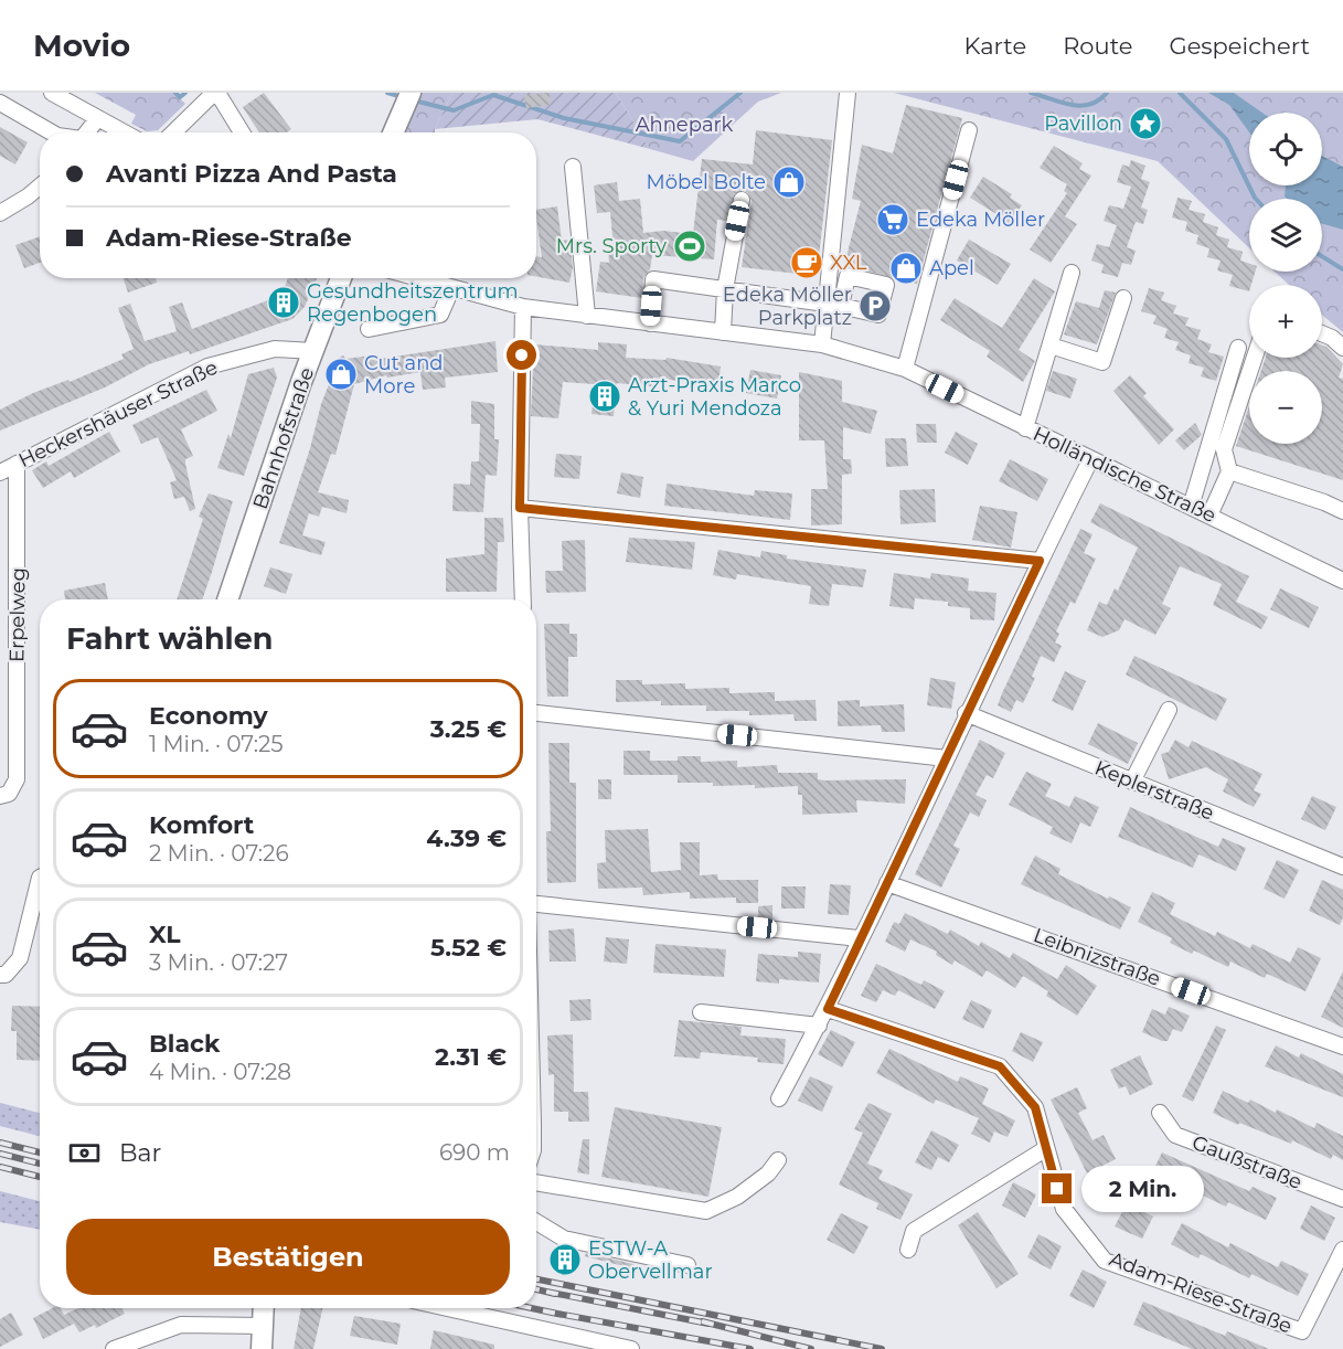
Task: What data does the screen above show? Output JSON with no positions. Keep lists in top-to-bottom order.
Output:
{
  "streets": {
    "main road": ["Bahnhofstraße"],
    "street": [
      "Heckershäuser Straße",
      "Holländische Straße",
      "Erpelweg",
      "Keplerstraße",
      "Leibnizstraße",
      "Gaußstraße",
      "Adam-Riese-Straße"
    ]
  },
  "crossings": [
    ["Heckershäuser Straße", "Bahnhofstraße"],
    ["Heckershäuser Straße", "Erpelweg"]
  ],
  "parks": ["Ahnepark"],
  "places": {
    "place": ["Pavillon"],
    "shop": ["Möbel Bolte", "Apel", "Cut and More"],
    "supermarket": ["Edeka Möller"],
    "sports": ["Mrs. Sporty"],
    "cafe": ["XXL"],
    "building": ["Gesundheitszentrum Regenbogen", "Arzt-Praxis Marco & Yuri Mendoza", "ESTW-A Obervellmar"],
    "parking": ["Edeka Möller Parkplatz"]
  },
  "page": {
    "header": "Movio",
    "nav": ["Karte", "Route", "Gespeichert"],
    "map_buttons": ["+", "−"],
    "banner": ["Avanti Pizza And Pasta", "Adam-Riese-Straße"],
    "heading": "Fahrt wählen",
    "list": [
      {
        "name": "Economy",
        "note": "1 Min. · 07:25",
        "value": "3.25 €"
      },
      {
        "name": "Komfort",
        "note": "2 Min. · 07:26",
        "value": "4.39 €"
      },
      {
        "name": "XL",
        "note": "3 Min. · 07:27",
        "value": "5.52 €"
      },
      {
        "name": "Black",
        "note": "4 Min. · 07:28",
        "value": "2.31 €"
      }
    ],
    "pay": ["Bar", "690 m"],
    "bubble": "2 Min.",
    "buttons": "Bestätigen"
  }
}
